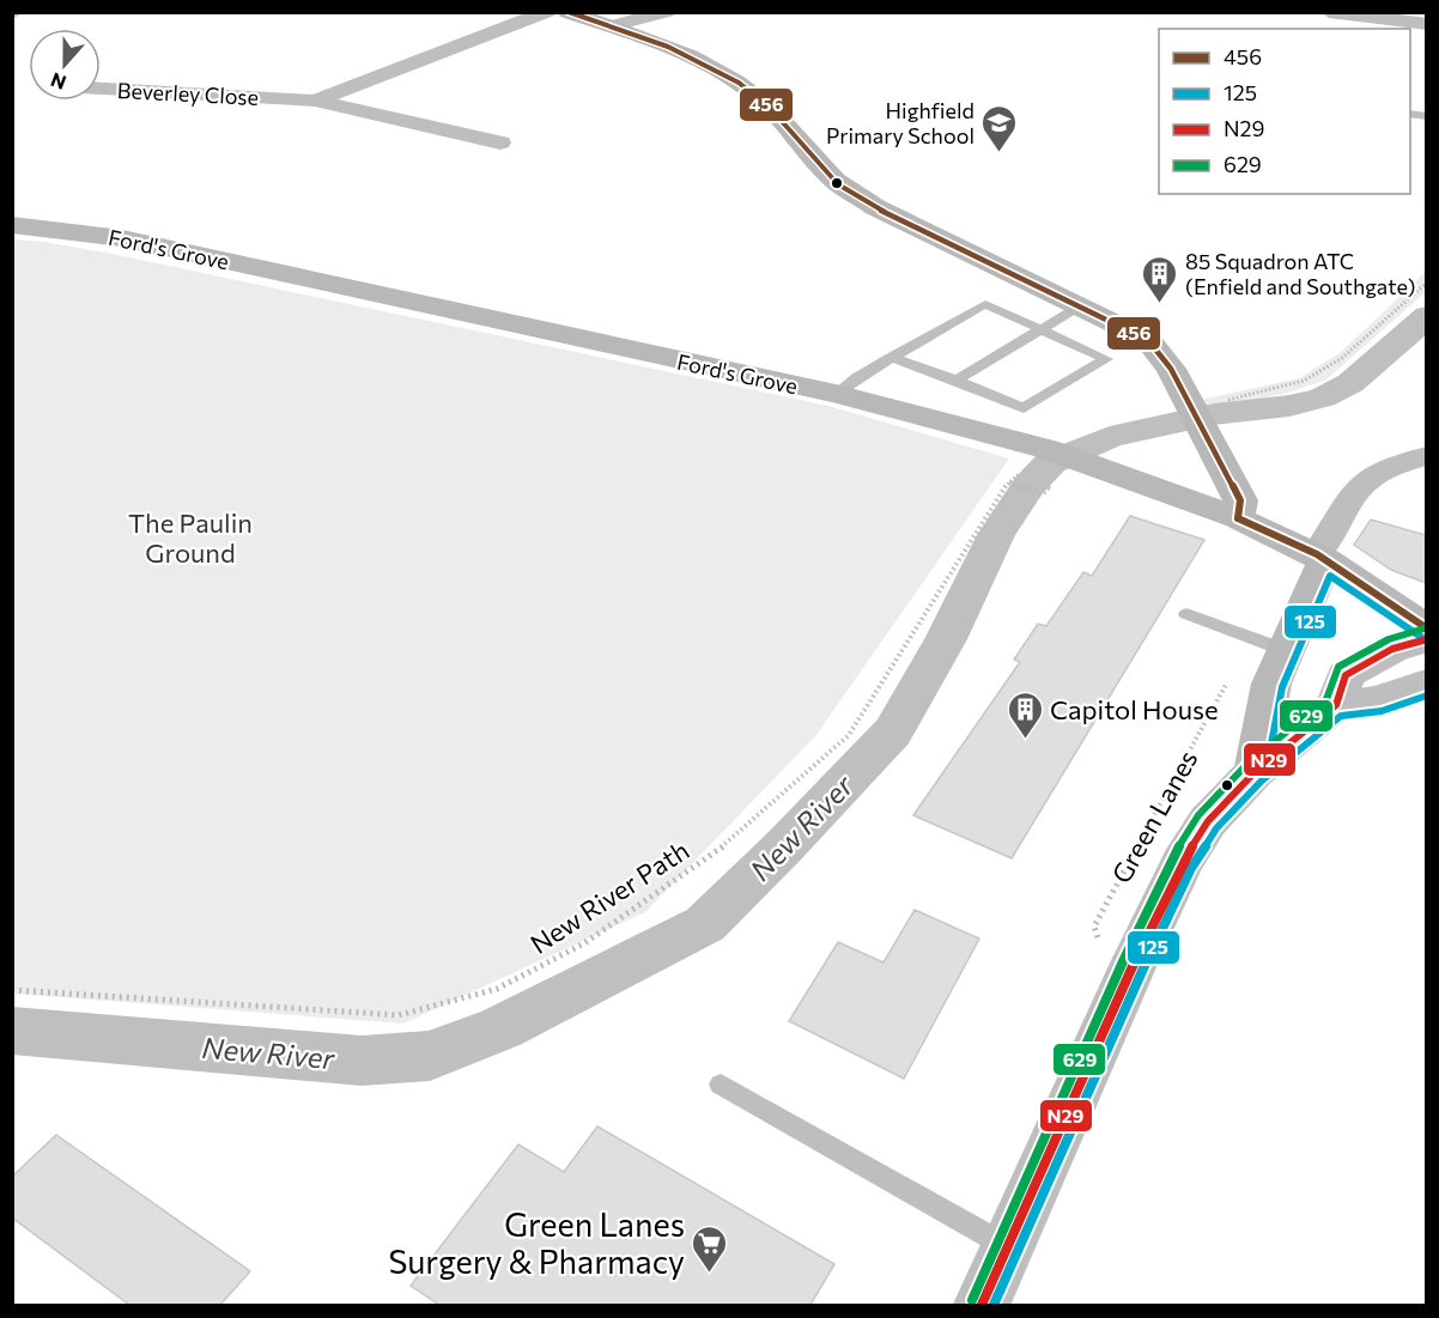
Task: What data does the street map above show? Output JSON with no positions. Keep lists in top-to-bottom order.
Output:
{
  "streets": {
    "main road": ["Green Lanes"],
    "street": ["Beverley Close", "Ford's Grove"],
    "path": ["New River Path"]
  },
  "water": ["New River"],
  "parks": ["The Paulin Ground"],
  "places": {
    "school or university": ["Highfield Primary School"],
    "building": ["85 Squadron ATC (Enfield and Southgate)", "Capitol House"],
    "supermarket": ["Green Lanes Surgery & Pharmacy"]
  },
  "lines": [
    "transit line 456",
    "transit line 125",
    "transit line 629",
    "transit line N29"
  ],
  "legend": [
    "456",
    "125",
    "N29",
    "629"
  ],
  "north": "bottom"
}
